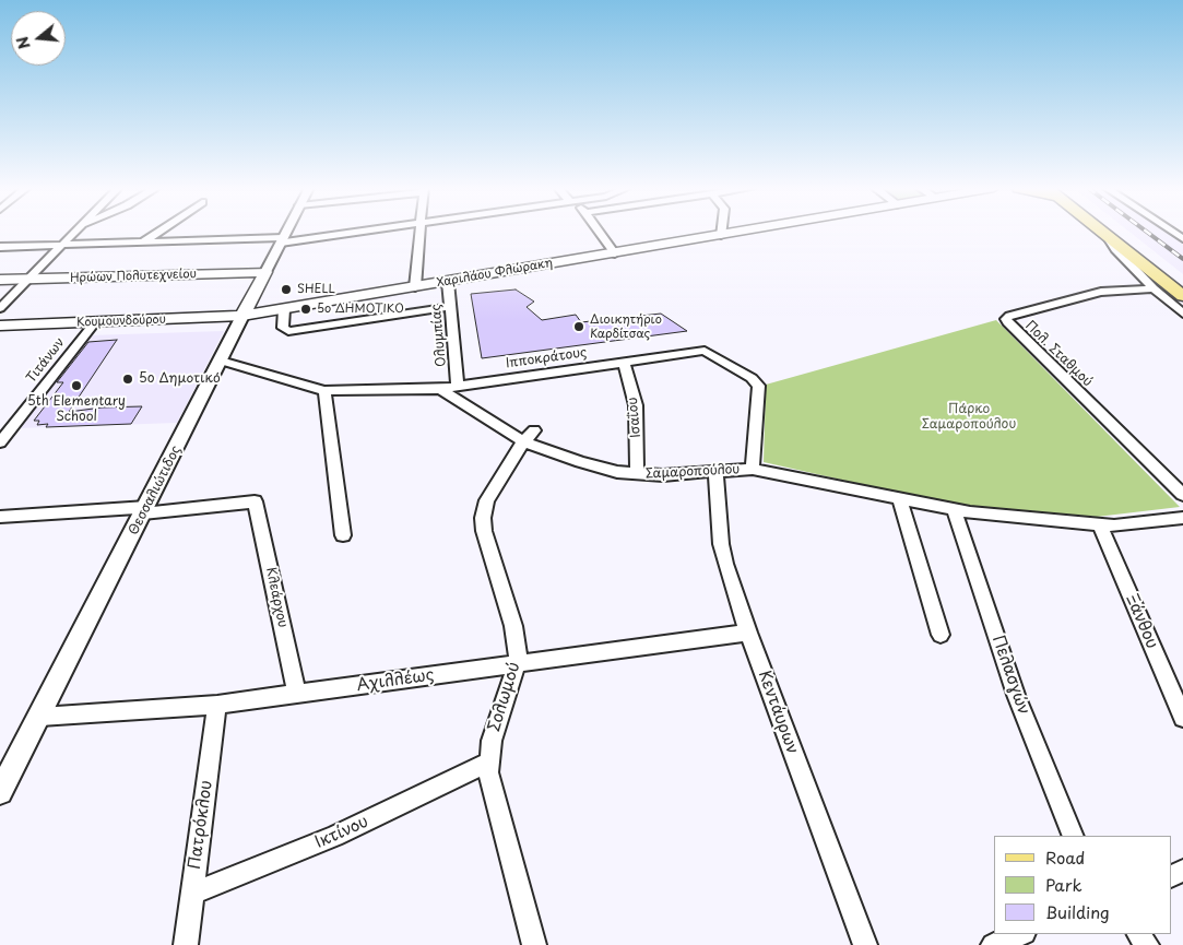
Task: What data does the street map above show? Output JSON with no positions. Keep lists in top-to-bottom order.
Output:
{
  "streets": {
    "main road": [
      "Χαριλάου Φλώρακη",
      "Ηρώων Πολυτεχνείου",
      "Κουμουνδούρου",
      "Θεσσαλιώτιδος"
    ],
    "street": [
      "Ολυμπίας",
      "Πολ. Σταθμού",
      "Ιπποκράτους",
      "Τιτάνων",
      "Ισαΐου",
      "Σαμαροπούλου",
      "Κλεάρχου",
      "Ξάνθου",
      "Πελασγών",
      "Αχιλλέως",
      "Σολωμού",
      "Κεντάυρων",
      "Πατρόκλου",
      "Ικτίνου"
    ]
  },
  "crossings": [
    ["Χαριλάου Φλώρακη", "Κουμουνδούρου"],
    ["Χαριλάου Φλώρακη", "Ολυμπίας"],
    ["Χαριλάου Φλώρακη", "Θεσσαλιώτιδος"],
    ["Ηρώων Πολυτεχνείου", "Θεσσαλιώτιδος"],
    ["Κουμουνδούρου", "Τιτάνων"],
    ["Κουμουνδούρου", "Θεσσαλιώτιδος"],
    ["Ολυμπίας", "Ιπποκράτους"],
    ["Ιπποκράτους", "Ισαΐου"],
    ["Ιπποκράτους", "Σαμαροπούλου"],
    ["Ισαΐου", "Σαμαροπούλου"],
    ["Σαμαροπούλου", "Ξάνθου"],
    ["Σαμαροπούλου", "Πελασγών"],
    ["Σαμαροπούλου", "Σολωμού"],
    ["Σαμαροπούλου", "Κεντάυρων"],
    ["Θεσσαλιώτιδος", "Κλεάρχου"],
    ["Θεσσαλιώτιδος", "Αχιλλέως"],
    ["Κλεάρχου", "Αχιλλέως"],
    ["Αχιλλέως", "Σολωμού"],
    ["Αχιλλέως", "Κεντάυρων"],
    ["Αχιλλέως", "Πατρόκλου"],
    ["Σολωμού", "Ικτίνου"],
    ["Πατρόκλου", "Ικτίνου"]
  ],
  "parks": ["Πάρκο Σαμαροπούλου"],
  "places": [
    "SHELL",
    "5ο ΔΗΜΟΤΙΚΟ",
    "Διοικητήριο Καρδίτσας",
    "5ο Δημοτικό",
    "5th Elementary School"
  ],
  "legend": ["Road", "Park", "Building"],
  "north": "left"
}
